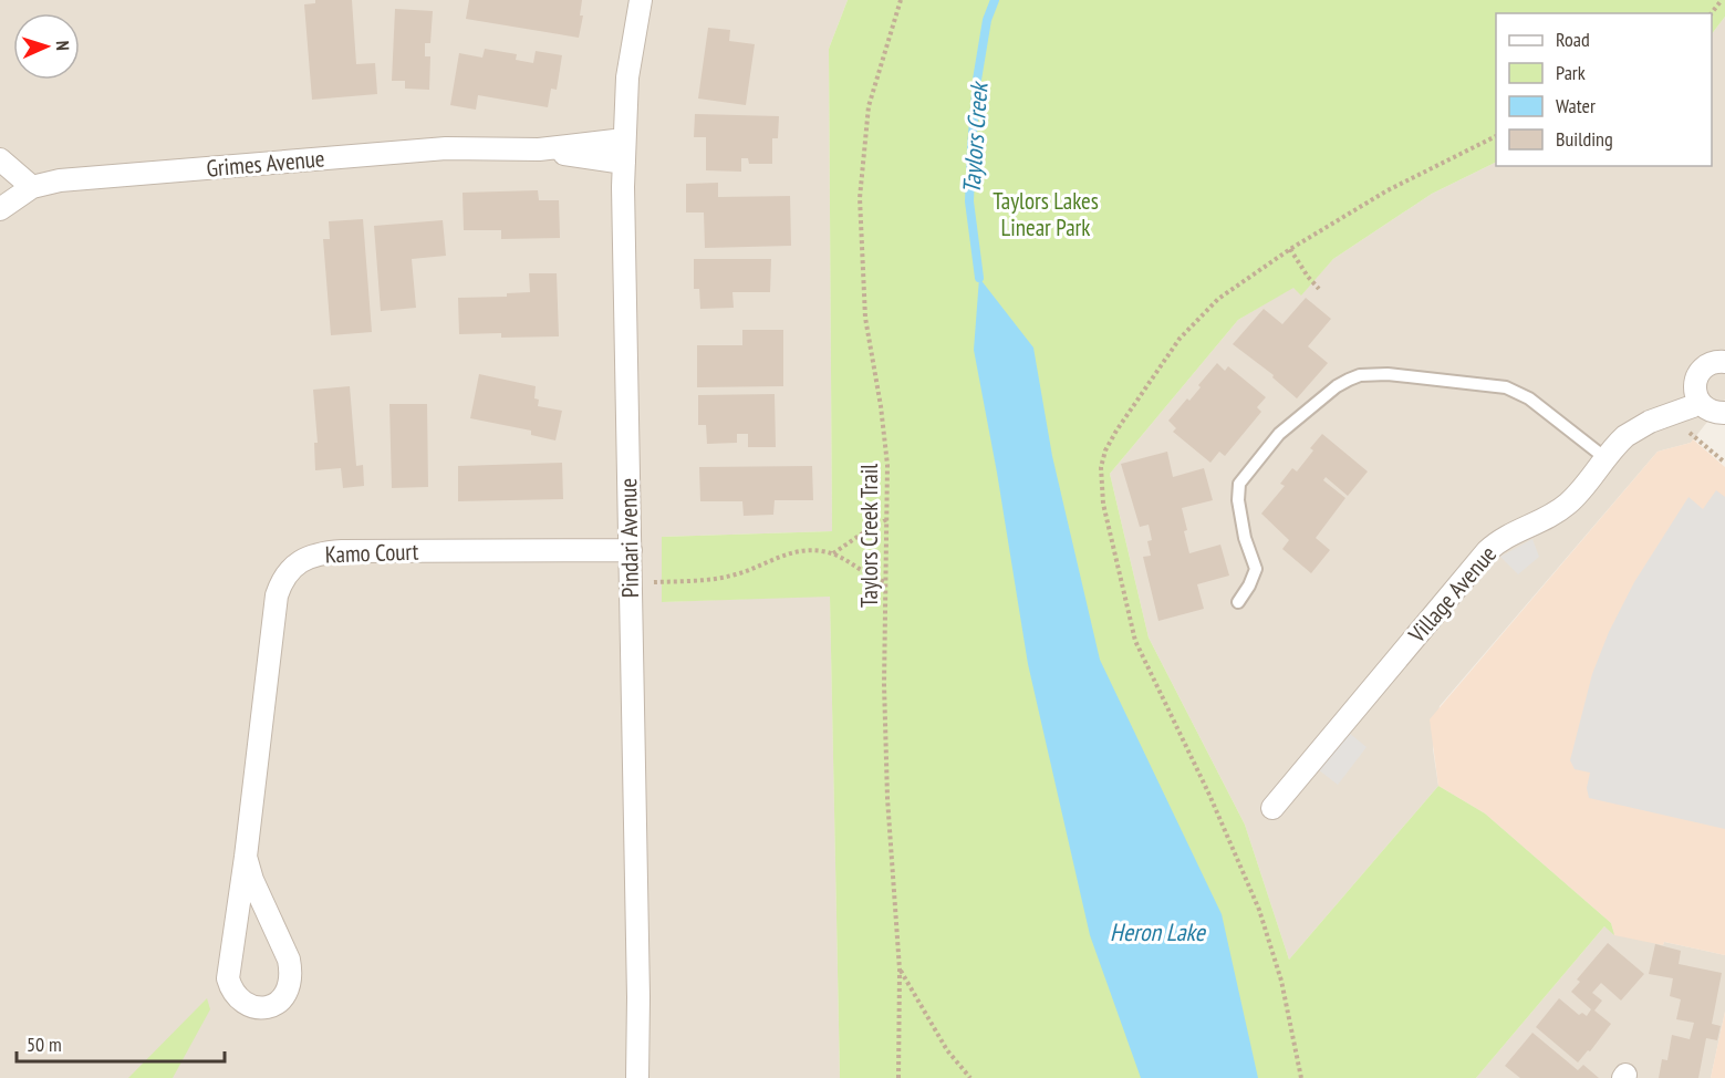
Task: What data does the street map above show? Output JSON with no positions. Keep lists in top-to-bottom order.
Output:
{
  "streets": {
    "street": [
      "Grimes Avenue",
      "Pindari Avenue",
      "Kamo Court",
      "Village Avenue"
    ],
    "path": ["Taylors Creek Trail"]
  },
  "crossings": [
    ["Grimes Avenue", "Pindari Avenue"],
    ["Pindari Avenue", "Kamo Court"]
  ],
  "water": ["Taylors Creek", "Heron Lake"],
  "parks": ["Taylors Lakes Linear Park"],
  "legend": [
    "Road",
    "Park",
    "Water",
    "Building"
  ],
  "scale_bar": "50 m",
  "north": "right"
}
